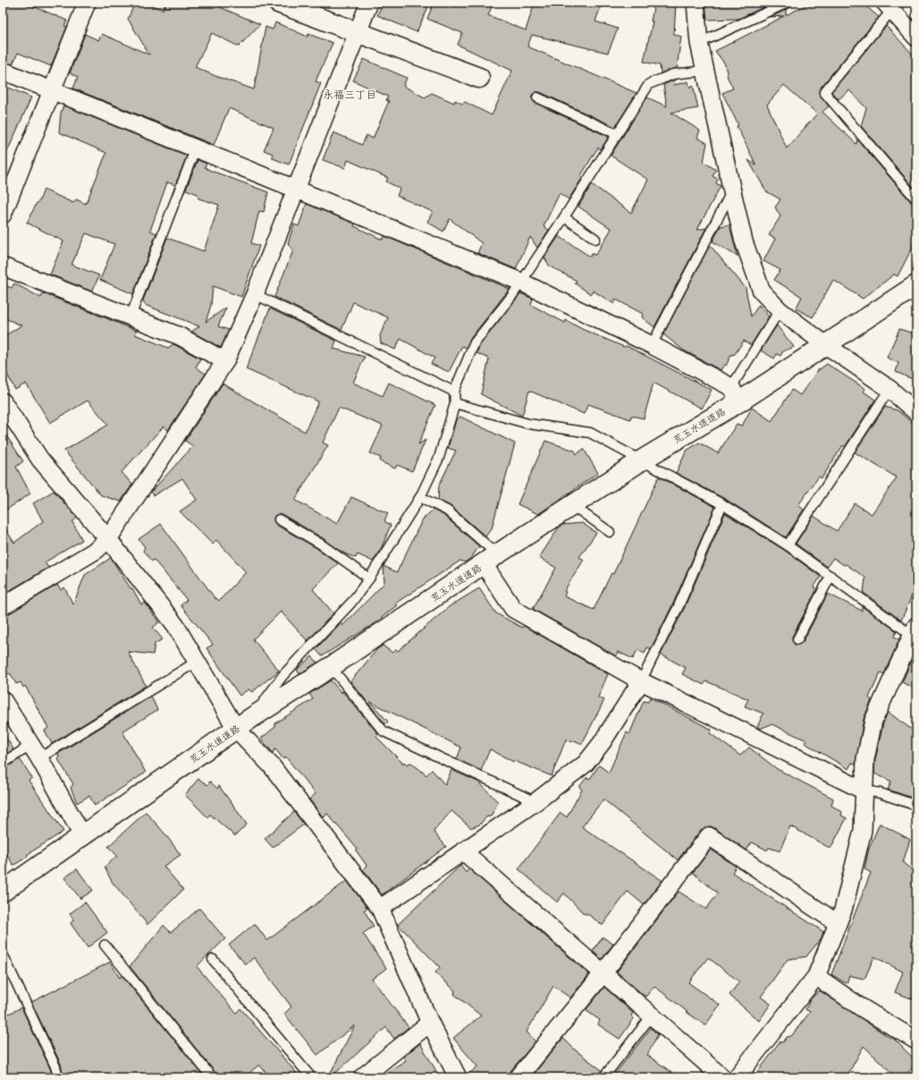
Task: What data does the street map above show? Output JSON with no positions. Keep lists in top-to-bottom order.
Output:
{
  "streets": {
    "main road": ["荒玉水道道路"]
  },
  "districts": ["永福三丁目"]
}
